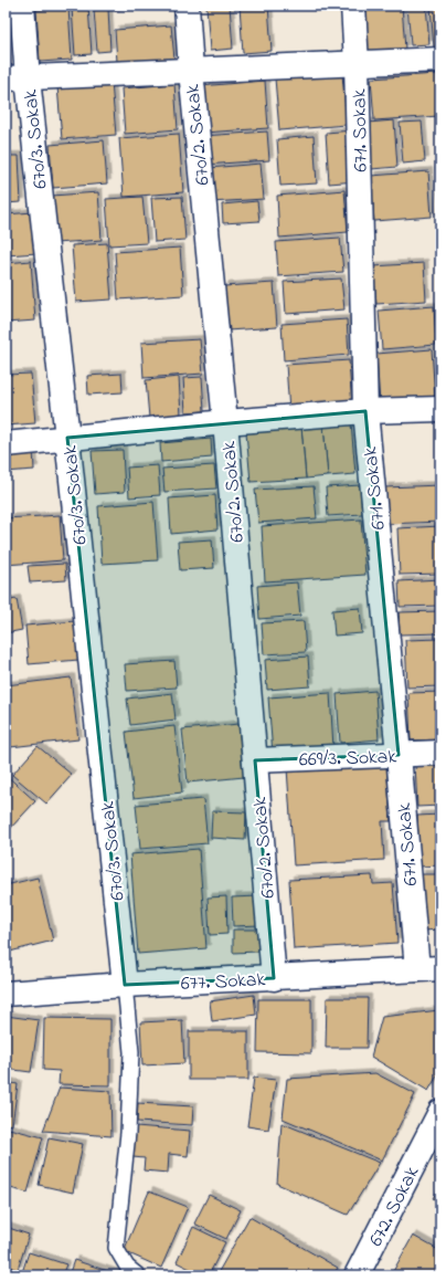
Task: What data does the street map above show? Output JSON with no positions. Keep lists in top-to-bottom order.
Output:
{
  "streets": {
    "street": [
      "671. Sokak",
      "670/2. Sokak",
      "670/3. Sokak",
      "669/3. Sokak",
      "677. Sokak",
      "672. Sokak"
    ]
  },
  "crossings": [
    ["671. Sokak", "669/3. Sokak"],
    ["671. Sokak", "677. Sokak"],
    ["670/2. Sokak", "669/3. Sokak"],
    ["670/2. Sokak", "677. Sokak"],
    ["670/3. Sokak", "677. Sokak"]
  ]
}
